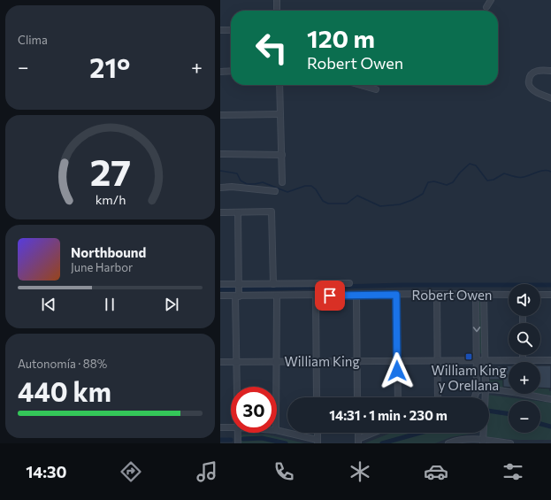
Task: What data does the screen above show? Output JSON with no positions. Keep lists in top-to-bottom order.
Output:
{
  "streets": {
    "street": ["Robert Owen", "William King"]
  },
  "places": {
    "transit": ["William King y Orellana"]
  },
  "page": {
    "tile": [
      "Clima",
      ["Autonomía · 88%", "440 km"]
    ],
    "turn": ["120 m", "Robert Owen"],
    "heat": ["−", "21°", "+"],
    "song": ["Northbound", "June Harbor"],
    "map_buttons": ["+", "−"],
    "limit": "30",
    "trip": "14:31 · 1 min · 230 m",
    "tabs": "14:30",
    "gauge": ["27", "km/h"]
  }
}
